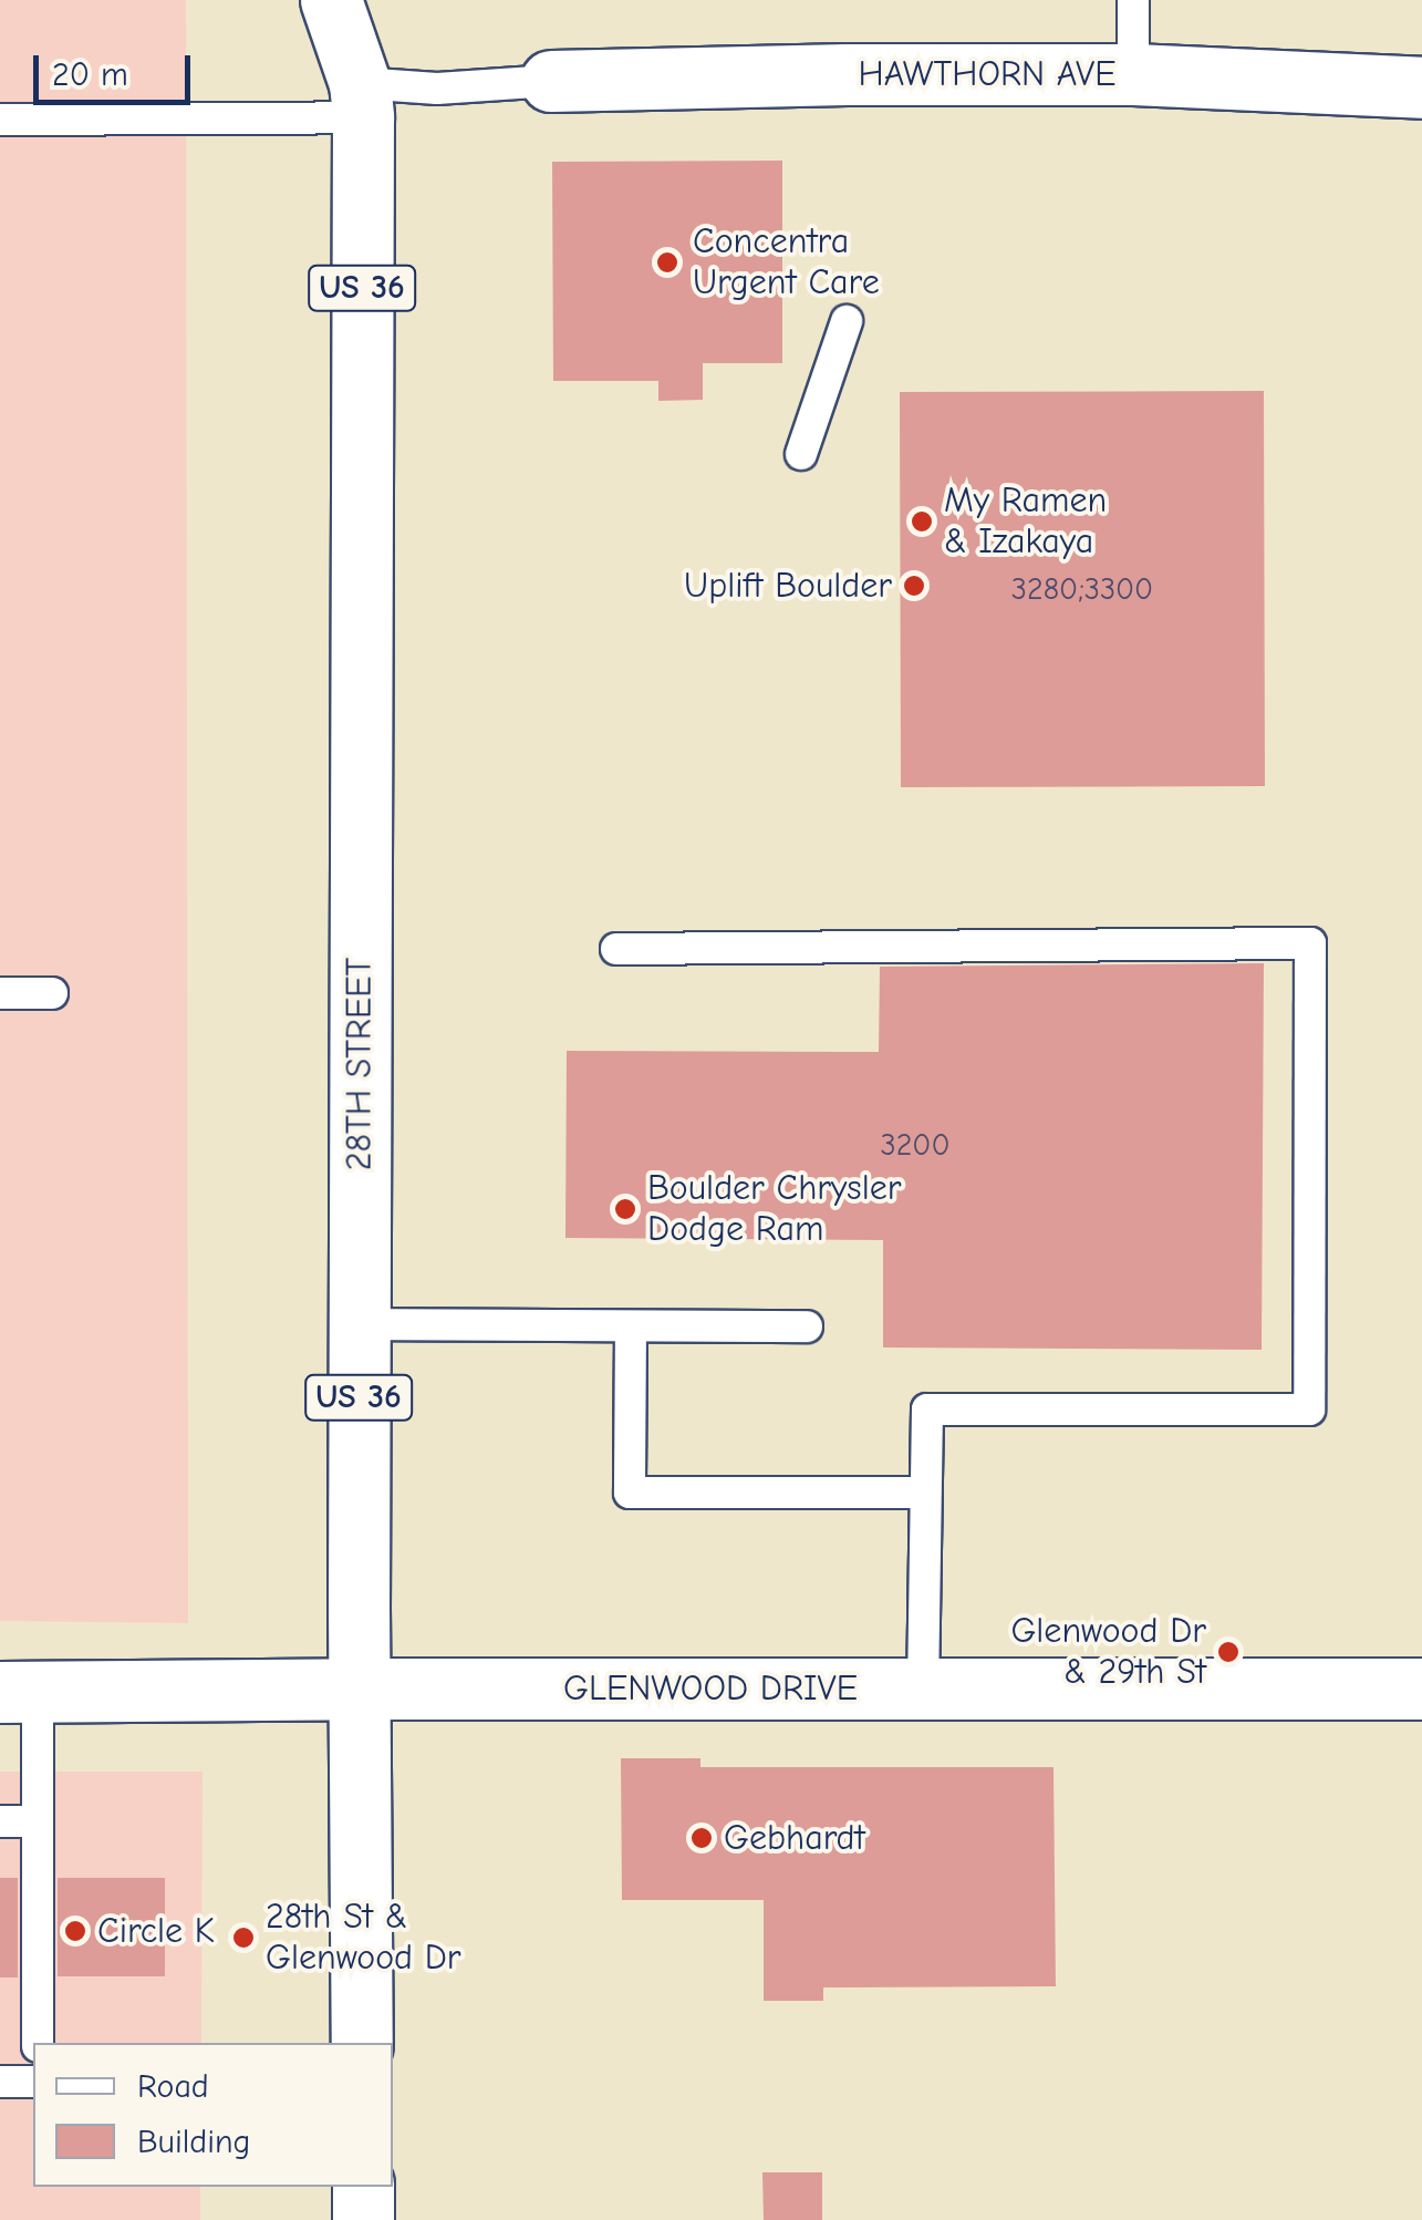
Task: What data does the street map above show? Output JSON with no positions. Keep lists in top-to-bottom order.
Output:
{
  "streets": {
    "main road": [
      "HAWTHORN AVE",
      "US 36",
      "28TH STREET",
      "GLENWOOD DRIVE"
    ]
  },
  "crossings": [
    ["28TH STREET", "GLENWOOD DRIVE"]
  ],
  "places": [
    "Concentra Urgent Care",
    "My Ramen & Izakaya",
    "Uplift Boulder",
    "Boulder Chrysler Dodge Ram",
    "Glenwood Dr & 29th St",
    "Gebhardt",
    "Circle K",
    "28th St & Glenwood Dr"
  ],
  "house_numbers": ["3280;3300", "3200"],
  "legend": ["Road", "Building"],
  "scale_bar": "20 m"
}
